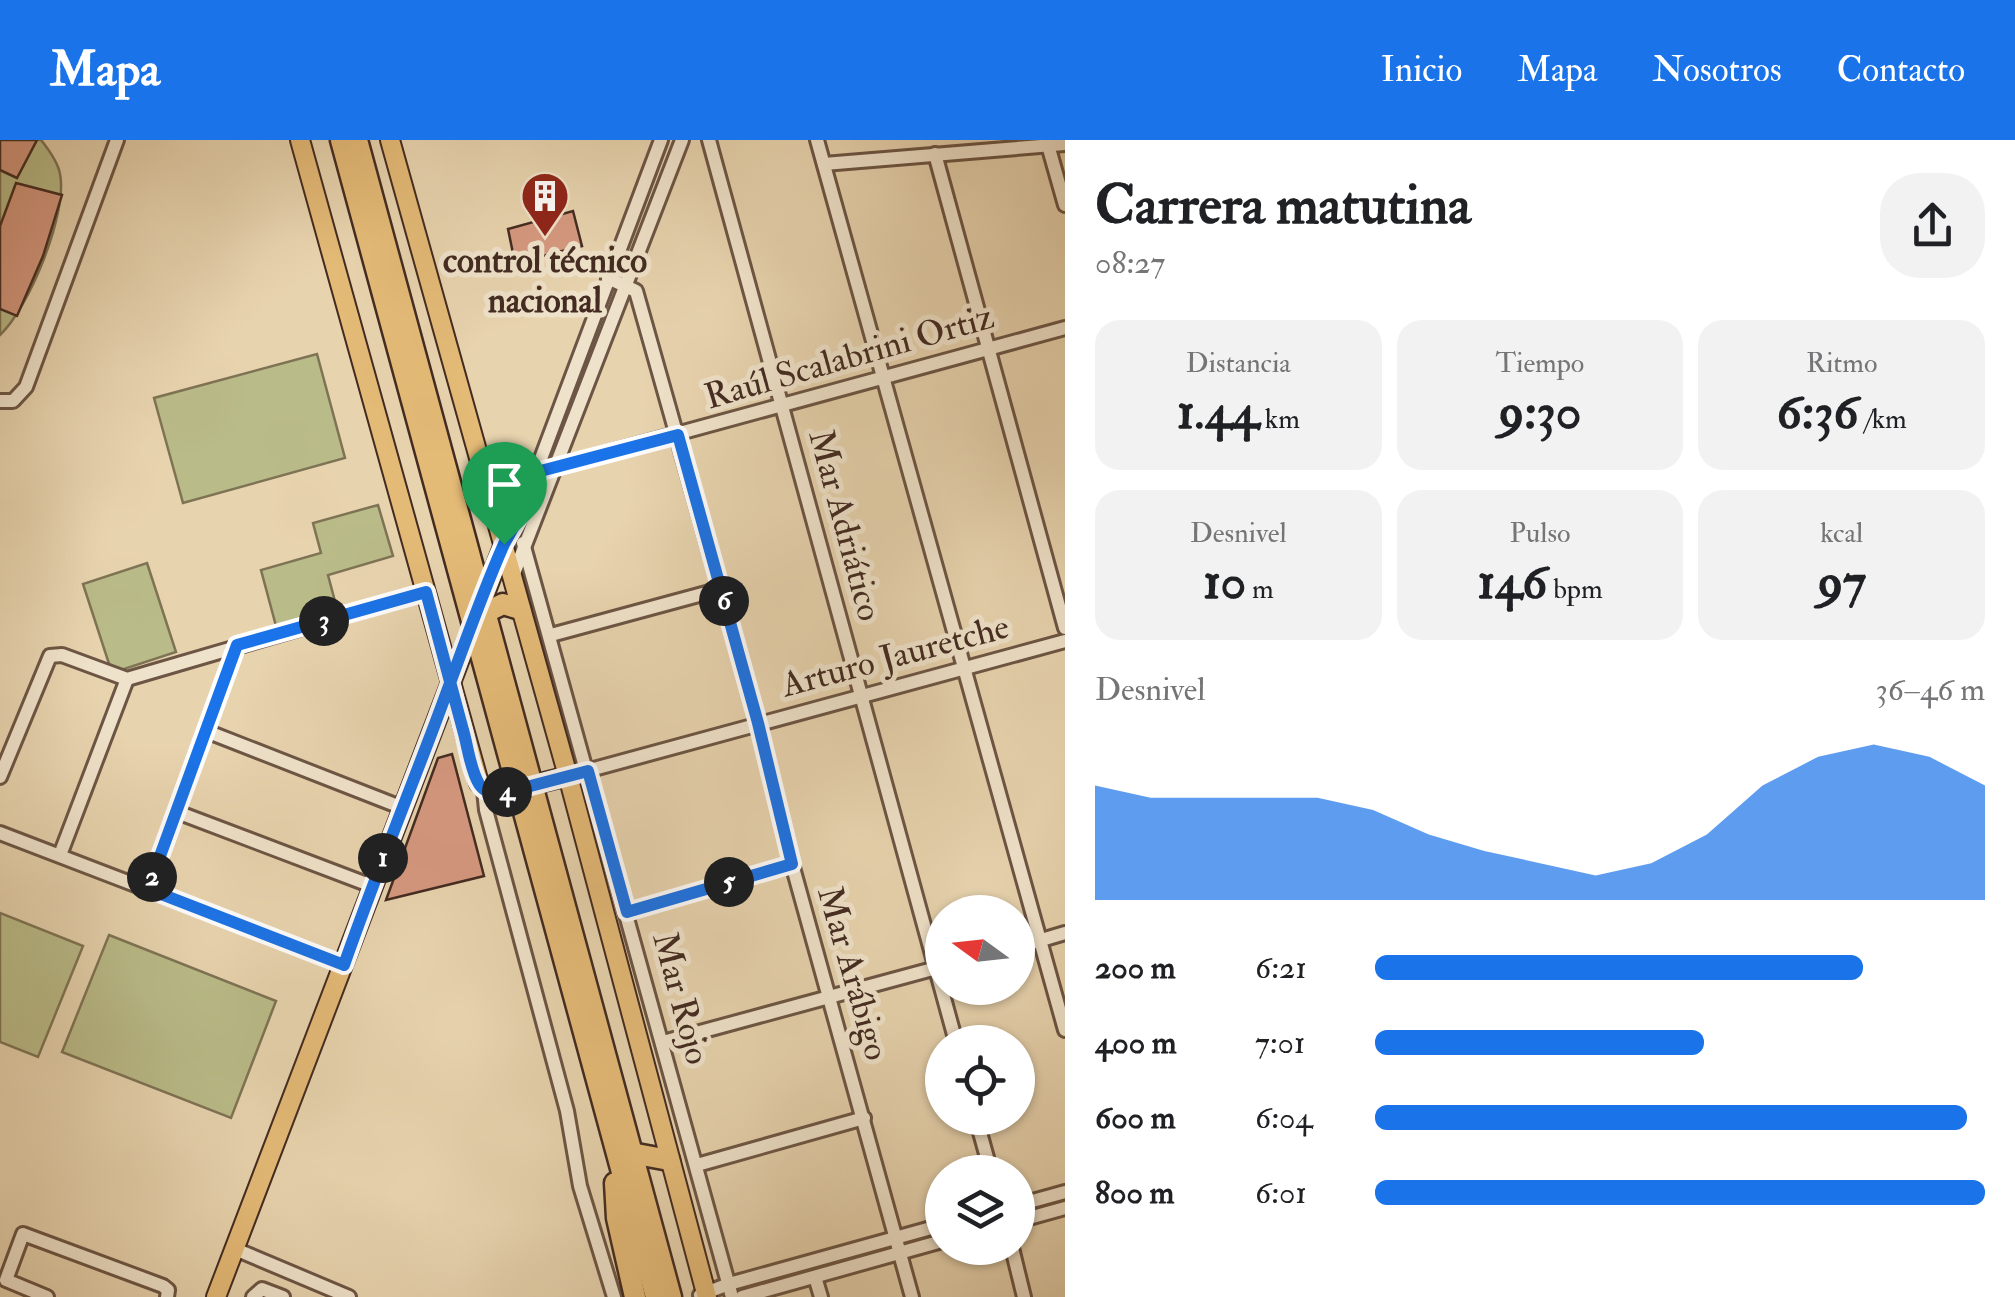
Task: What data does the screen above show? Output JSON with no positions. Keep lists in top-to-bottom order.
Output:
{
  "streets": {
    "street": [
      "Raúl Scalabrini Ortiz",
      "Mar Adriático",
      "Arturo Jauretche",
      "Mar Arábigo",
      "Mar Rojo"
    ]
  },
  "crossings": [
    ["Raúl Scalabrini Ortiz", "Mar Adriático"],
    ["Raúl Scalabrini Ortiz", "Mar Arábigo"],
    ["Mar Adriático", "Arturo Jauretche"],
    ["Arturo Jauretche", "Mar Arábigo"],
    ["Arturo Jauretche", "Mar Rojo"]
  ],
  "places": {
    "building": ["control técnico nacional"]
  },
  "north": "left",
  "page": {
    "header": "Mapa",
    "nav": [
      "Inicio",
      "Mapa",
      "Nosotros",
      "Contacto"
    ],
    "heading": ["Carrera matutina", "08:27"],
    "stats": [
      ["Distancia", "1.44 km"],
      ["Tiempo", "9:30"],
      ["Ritmo", "6:36 /km"],
      ["Desnivel", "10 m"],
      ["Pulso", "146 bpm"],
      ["kcal", "97"]
    ],
    "pins": [
      "6",
      "3",
      "4",
      "1",
      "2",
      "5"
    ],
    "chart": ["Desnivel", "36–46 m"],
    "list": [
      {
        "name": "200 m",
        "note": "6:21"
      },
      {
        "name": "400 m",
        "note": "7:01"
      },
      {
        "name": "600 m",
        "note": "6:04"
      },
      {
        "name": "800 m",
        "note": "6:01"
      }
    ]
  }
}
